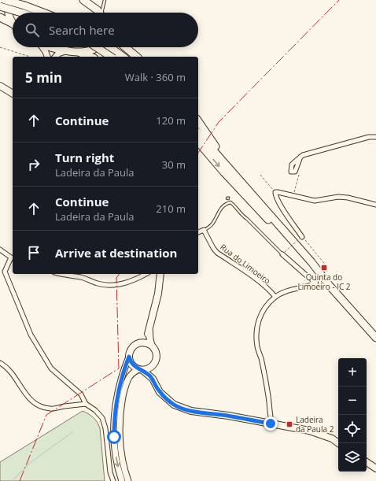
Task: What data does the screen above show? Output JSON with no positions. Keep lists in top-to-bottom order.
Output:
{
  "streets": {
    "street": ["Rua do Limoeiro"]
  },
  "places": {
    "transit": ["Quinta do Limoeiro - IC 2", "Ladeira da Paula 2"]
  },
  "page": {
    "search": "Search here",
    "heading": ["5 min", "Walk · 360 m"],
    "list": [
      ["Continue", "120 m"],
      ["Turn right", "Ladeira da Paula", "30 m"],
      ["Continue", "Ladeira da Paula", "210 m"],
      "Arrive at destination"
    ],
    "map_buttons": ["+", "−"]
  }
}
